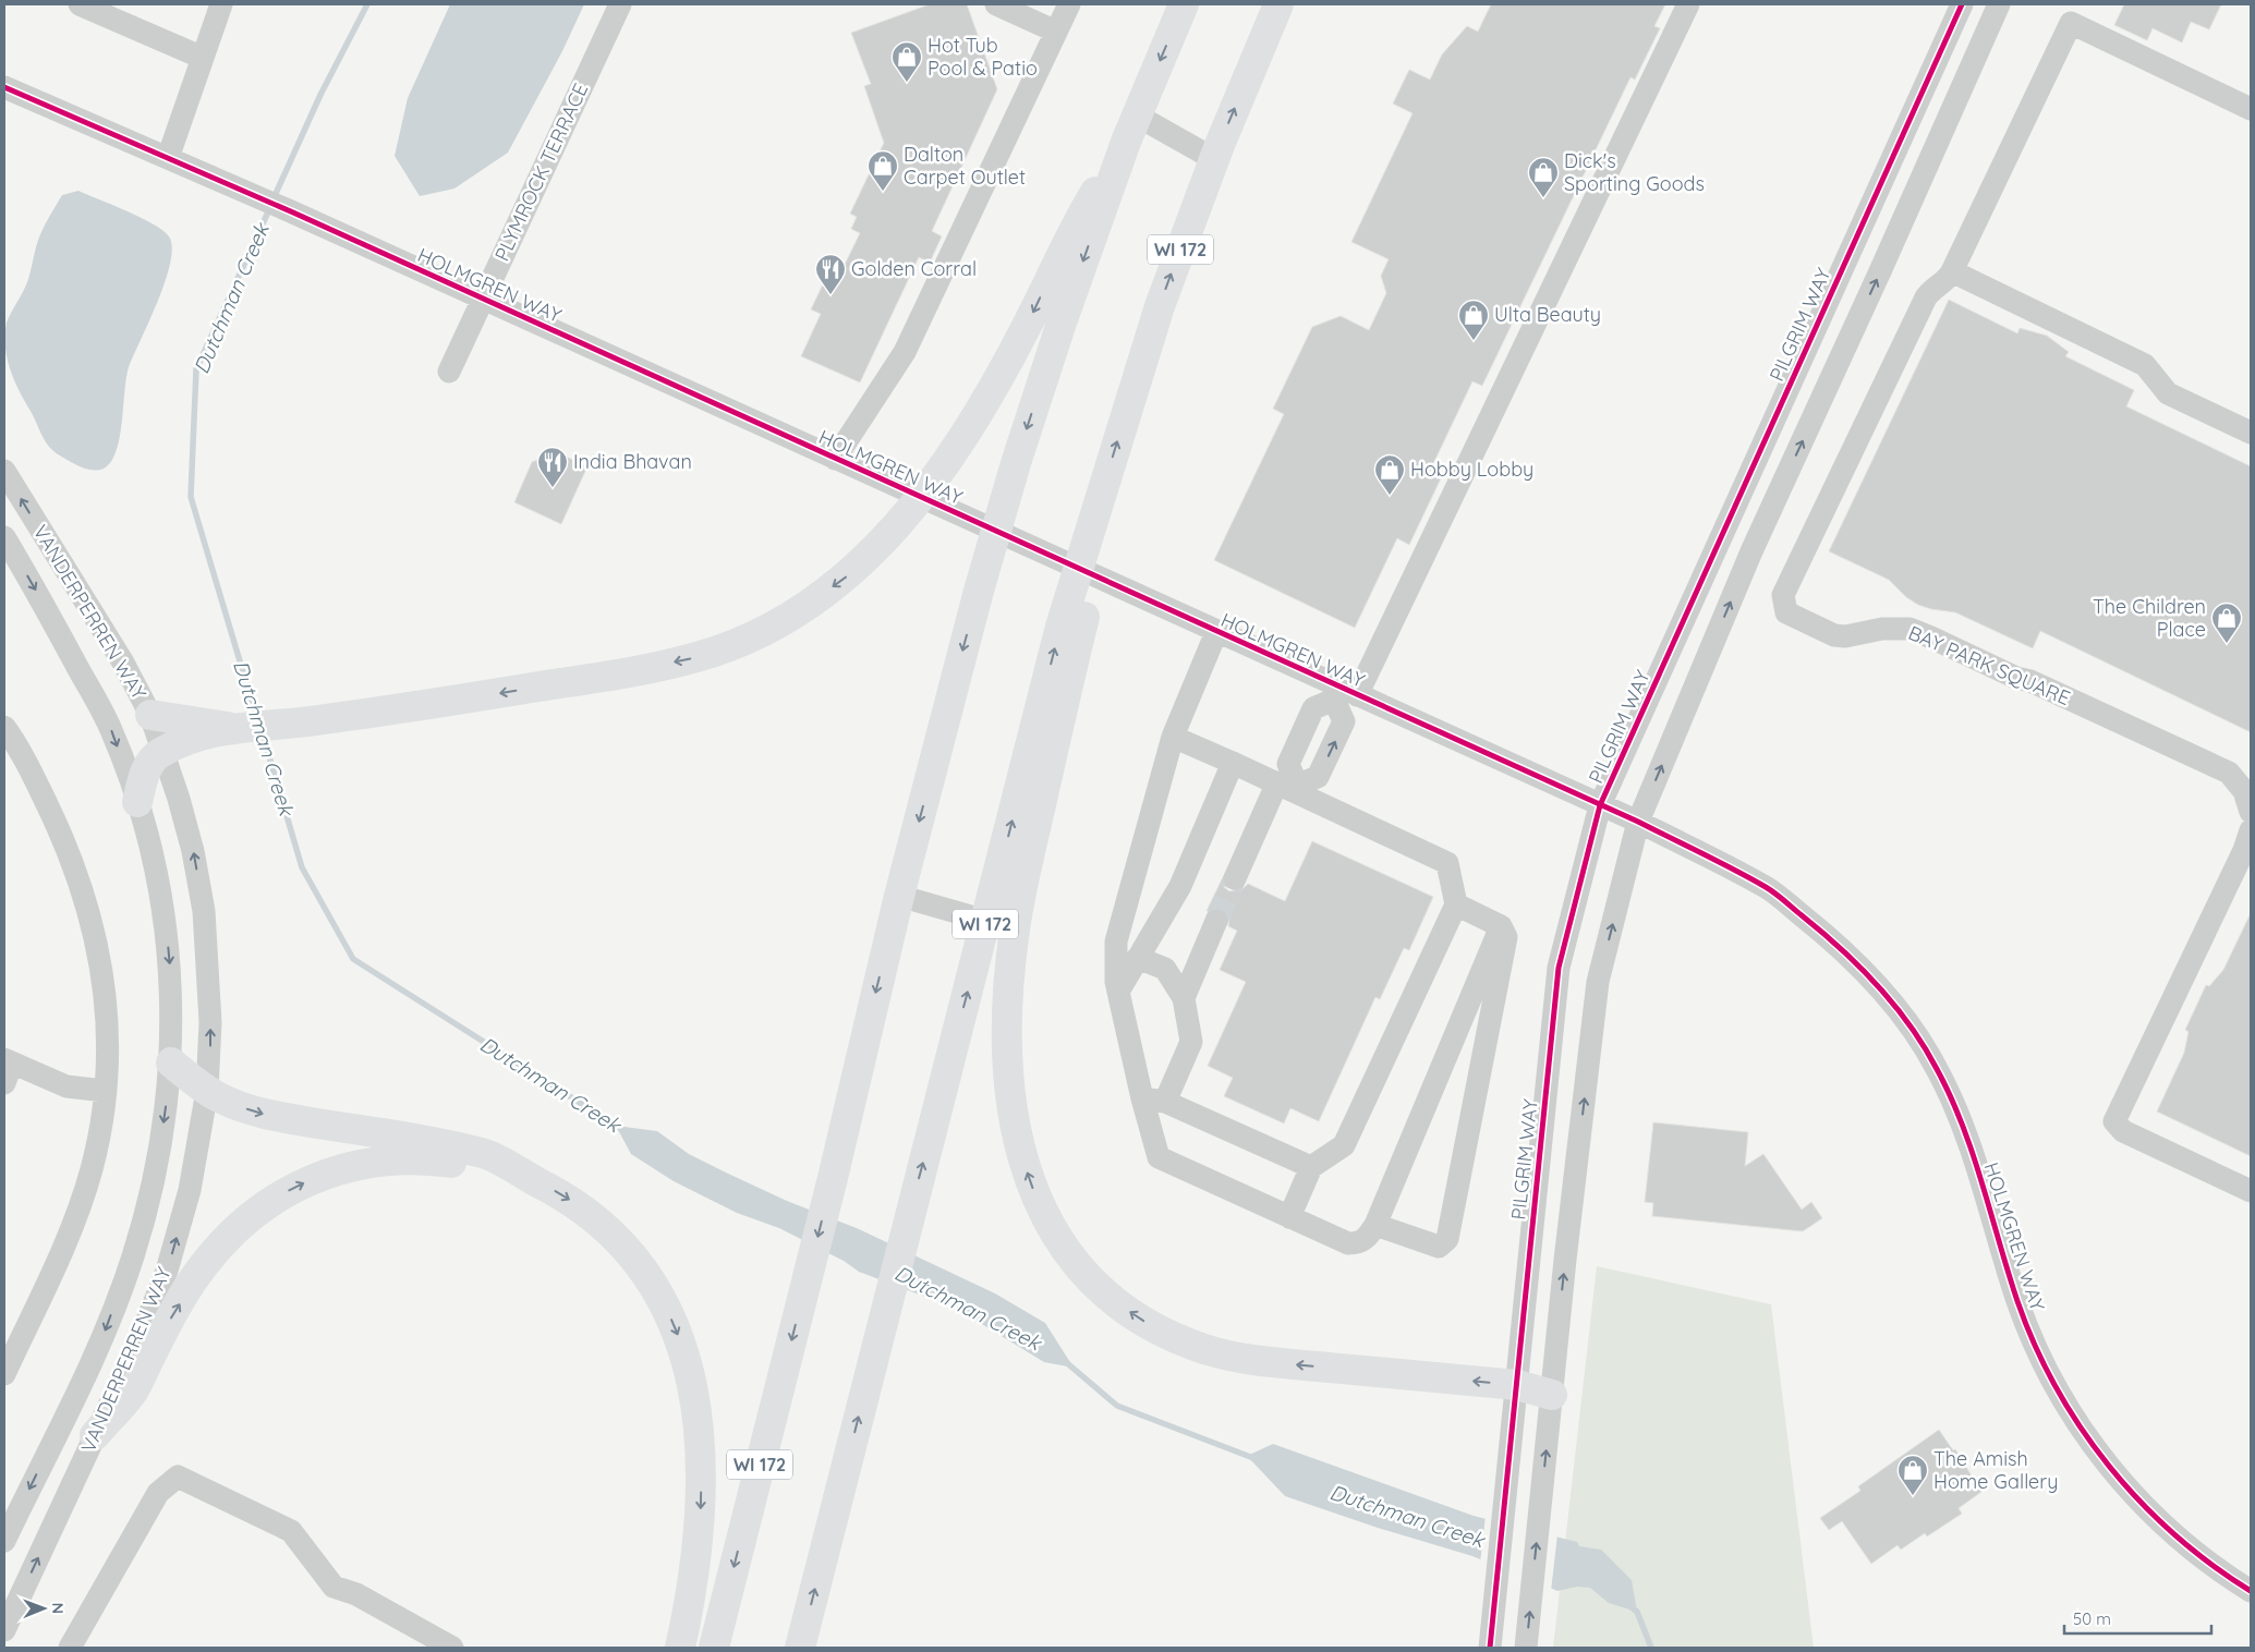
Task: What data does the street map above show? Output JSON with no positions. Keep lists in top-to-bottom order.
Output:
{
  "streets": {
    "highway": ["WI 172"],
    "street": [
      "PLYMROCK TERRACE",
      "HOLMGREN WAY",
      "PILGRIM WAY",
      "VANDERPERREN WAY",
      "BAY PARK SQUARE"
    ]
  },
  "crossings": [
    ["PLYMROCK TERRACE", "HOLMGREN WAY"],
    ["HOLMGREN WAY", "PILGRIM WAY"]
  ],
  "water": ["Dutchman Creek"],
  "places": {
    "shop": [
      "Hot Tub Pool & Patio",
      "Dalton Carpet Outlet",
      "Dick's Sporting Goods",
      "Ulta Beauty",
      "Hobby Lobby",
      "The Children Place",
      "The Amish Home Gallery"
    ],
    "restaurant": ["Golden Corral", "India Bhavan"]
  },
  "scale_bar": "50 m",
  "north": "right"
}
